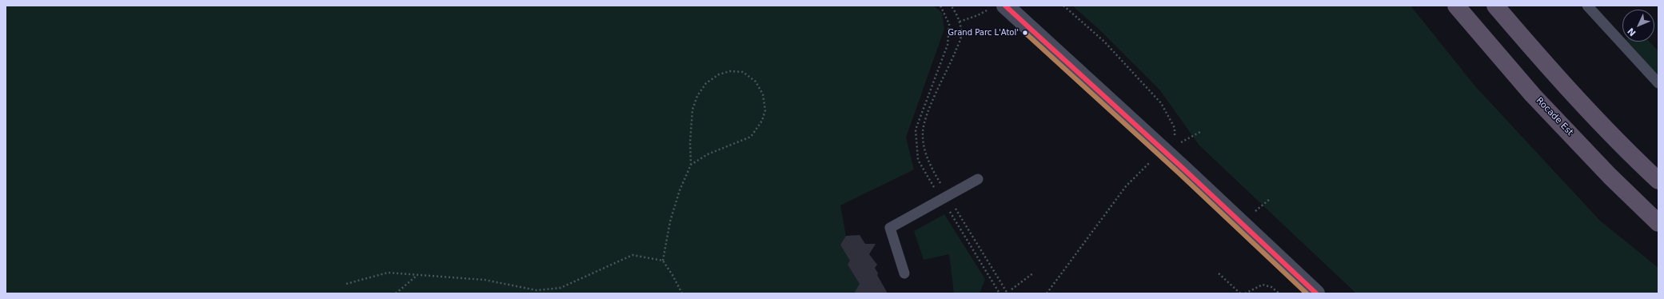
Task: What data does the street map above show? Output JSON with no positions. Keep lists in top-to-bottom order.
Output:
{
  "streets": {
    "highway": ["Rocade Est"]
  },
  "places": ["Grand Parc L'Atol'"],
  "north": "bottom left"
}
